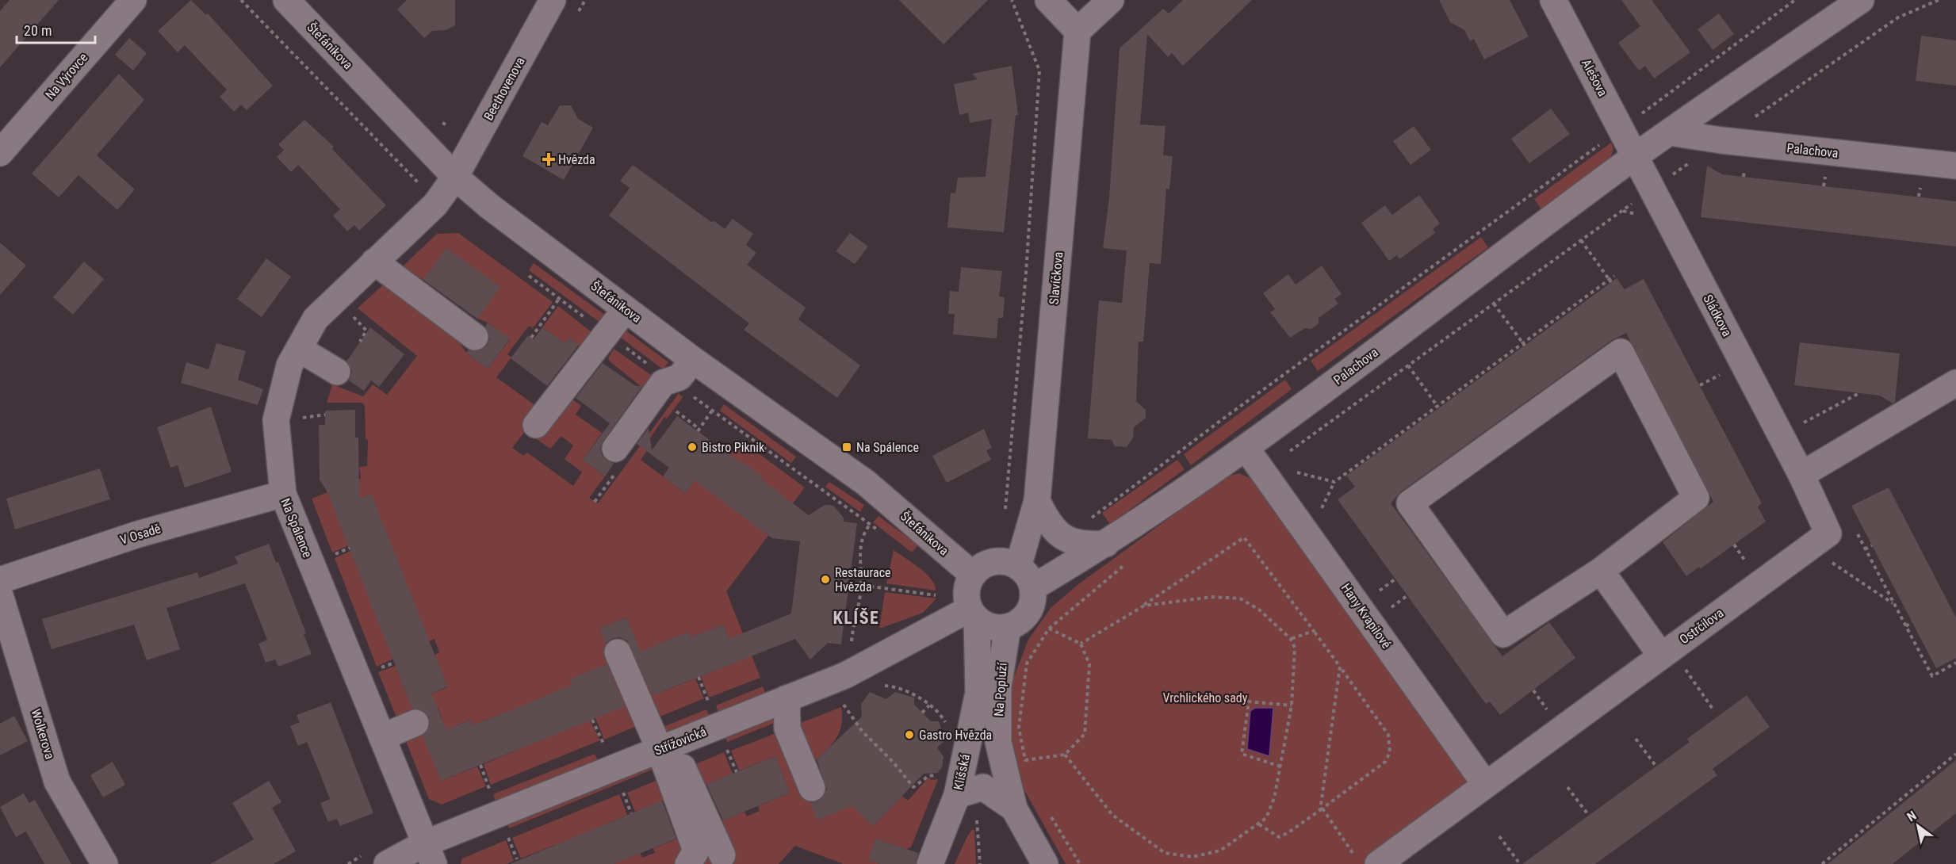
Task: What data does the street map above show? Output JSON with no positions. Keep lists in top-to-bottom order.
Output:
{
  "streets": {
    "street": [
      "Štefánikova",
      "Na Výrovce",
      "Alešova",
      "Beethovenova",
      "Palachova",
      "Slavíčkova",
      "Sládkova",
      "Na Spálence",
      "V Osadě",
      "Hany Kvapilové",
      "Ostrčilova",
      "Na Popluží",
      "Wolkerova",
      "Střížovická",
      "Klíšská"
    ]
  },
  "crossings": [
    ["Štefánikova", "Beethovenova"],
    ["Štefánikova", "Palachova"],
    ["Štefánikova", "Slavíčkova"],
    ["Štefánikova", "Na Spálence"],
    ["Štefánikova", "Na Popluží"],
    ["Štefánikova", "Střížovická"],
    ["Štefánikova", "Klíšská"],
    ["Alešova", "Palachova"],
    ["Alešova", "Sládkova"],
    ["Beethovenova", "Na Spálence"],
    ["Palachova", "Slavíčkova"],
    ["Palachova", "Sládkova"],
    ["Palachova", "Hany Kvapilové"],
    ["Palachova", "Na Popluží"],
    ["Palachova", "Střížovická"],
    ["Palachova", "Klíšská"],
    ["Slavíčkova", "Na Popluží"],
    ["Slavíčkova", "Střížovická"],
    ["Slavíčkova", "Klíšská"],
    ["Sládkova", "Ostrčilova"],
    ["Na Spálence", "V Osadě"],
    ["Na Spálence", "Střížovická"],
    ["Hany Kvapilové", "Ostrčilova"],
    ["Na Popluží", "Střížovická"],
    ["Na Popluží", "Klíšská"],
    ["Střížovická", "Klíšská"]
  ],
  "districts": ["KLÍŠE"],
  "parks": ["Vrchlického sady"],
  "places": {
    "health": ["Hvězda"],
    "other": ["Bistro Piknik", "Restaurace Hvězda", "Gastro Hvězda"],
    "transit": ["Na Spálence"]
  },
  "scale_bar": "20 m",
  "north": "top left"
}
